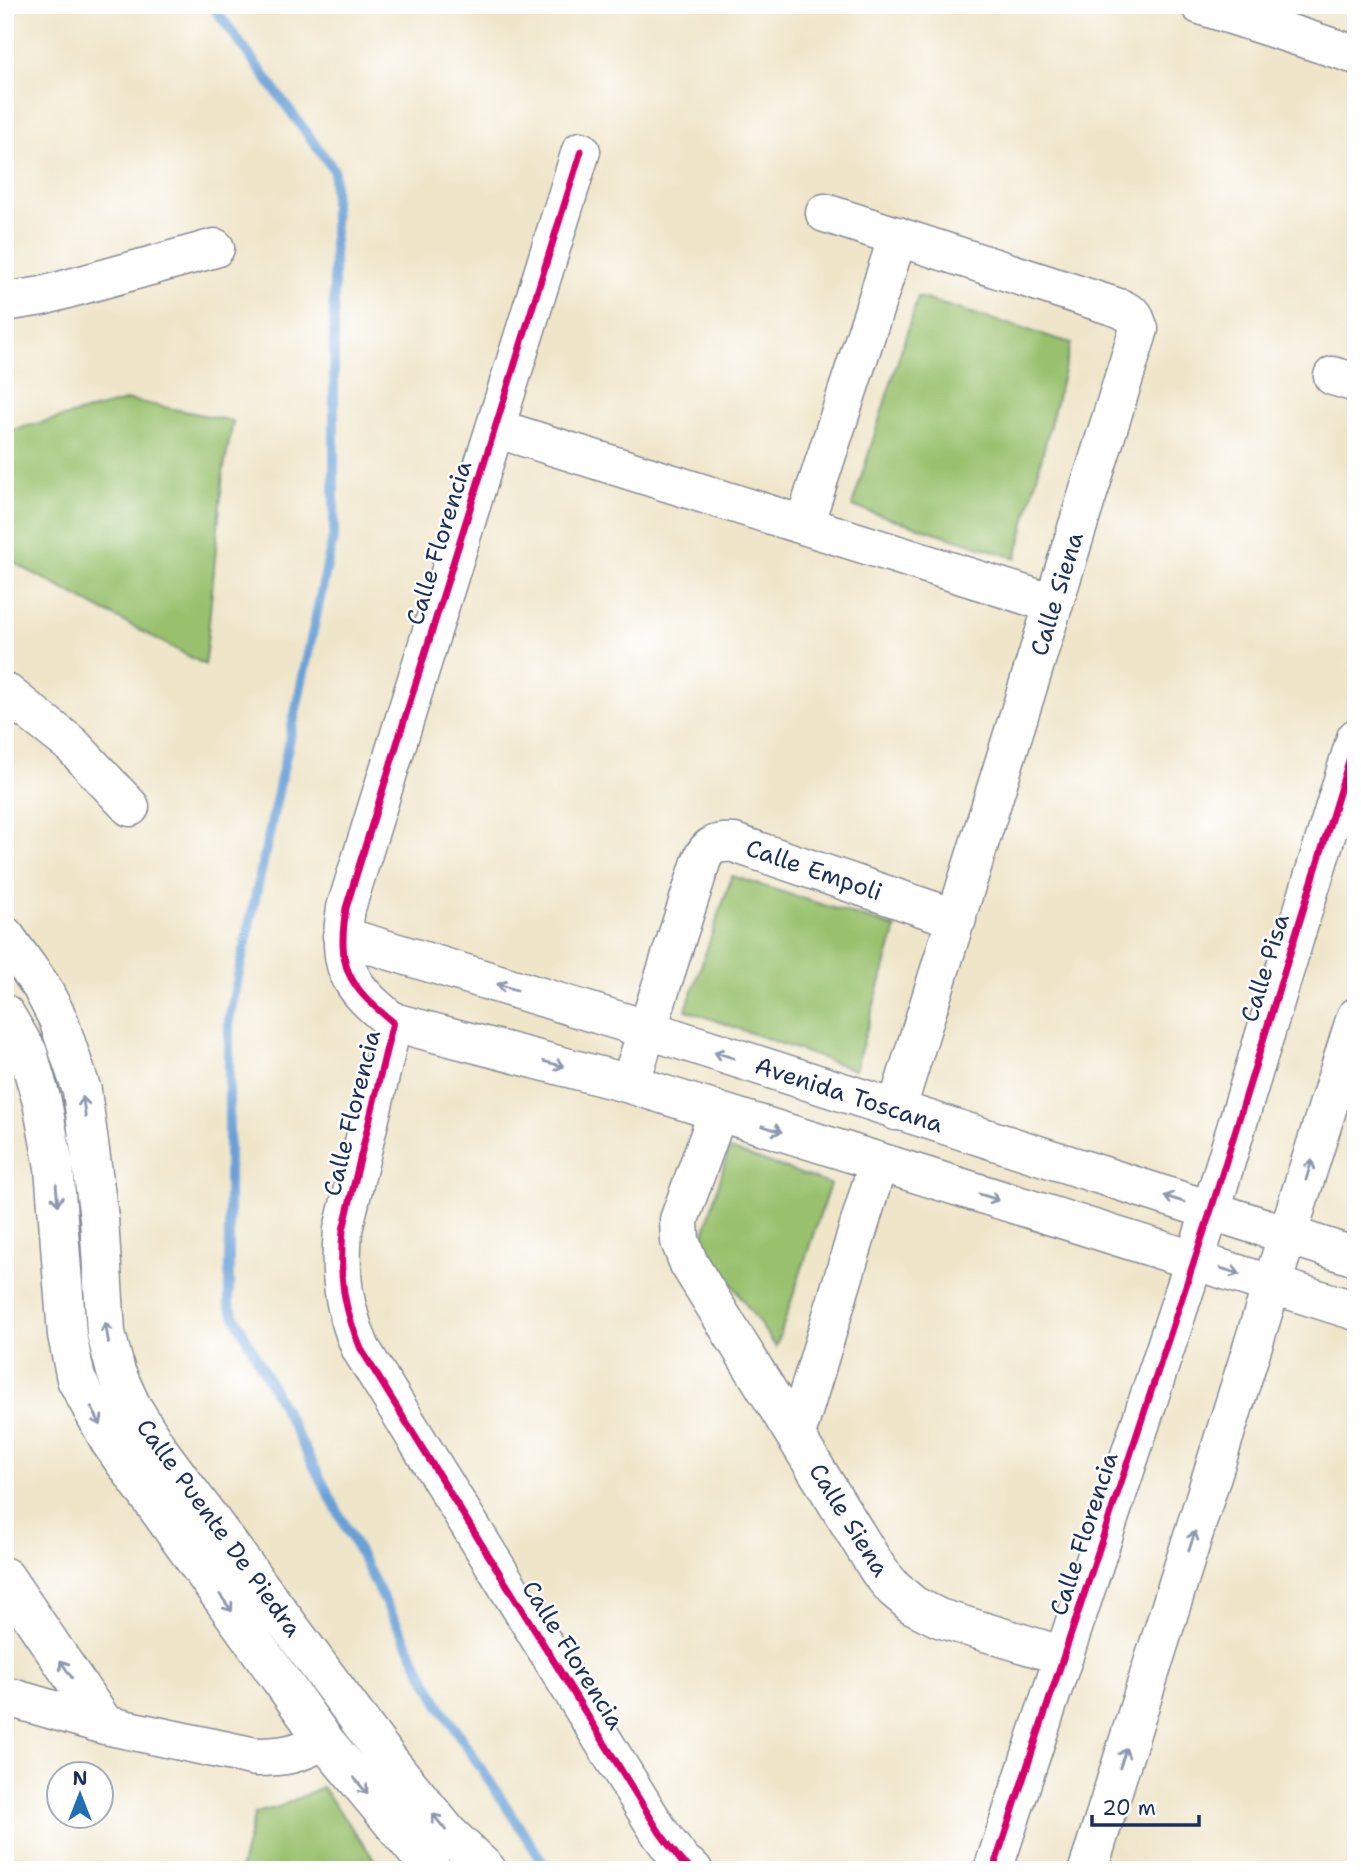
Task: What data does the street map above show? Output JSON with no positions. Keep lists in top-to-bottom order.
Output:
{
  "streets": {
    "street": [
      "Calle Florencia",
      "Calle Siena",
      "Calle Empoli",
      "Calle Pisa",
      "Avenida Toscana",
      "Calle Puente De Piedra"
    ]
  },
  "crossings": [
    ["Calle Florencia", "Calle Siena"],
    ["Calle Florencia", "Calle Pisa"],
    ["Calle Florencia", "Avenida Toscana"],
    ["Calle Siena", "Calle Empoli"],
    ["Calle Siena", "Avenida Toscana"],
    ["Calle Empoli", "Avenida Toscana"],
    ["Calle Pisa", "Avenida Toscana"]
  ],
  "scale_bar": "20 m",
  "north": "top"
}
